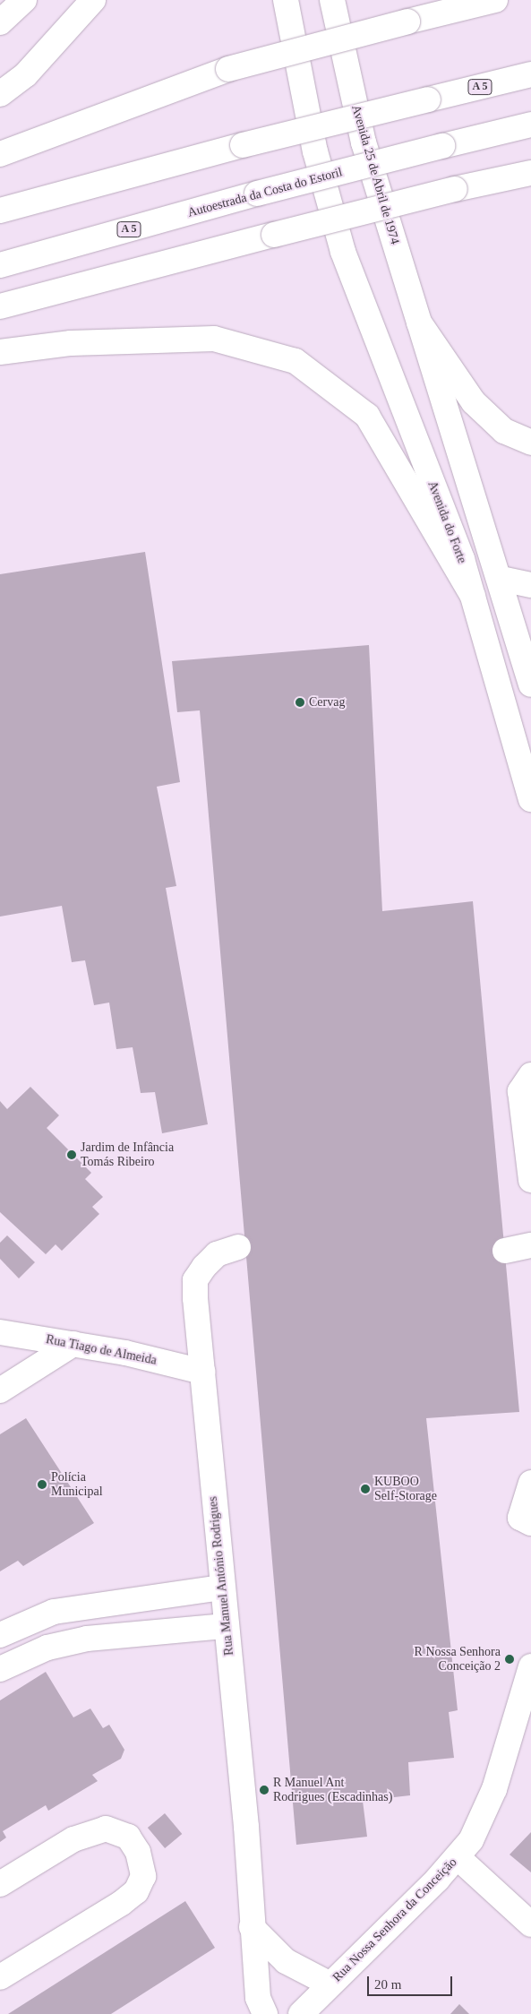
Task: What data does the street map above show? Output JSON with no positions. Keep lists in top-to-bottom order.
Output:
{
  "streets": {
    "main road": [
      "A 5",
      "Avenida 25 de Abril de 1974",
      "Autoestrada da Costa do Estoril",
      "Avenida do Forte",
      "Rua Tiago de Almeida",
      "Rua Manuel António Rodrigues",
      "Rua Nossa Senhora da Conceição"
    ]
  },
  "crossings": [
    ["Rua Tiago de Almeida", "Rua Manuel António Rodrigues"]
  ],
  "places": [
    "Cervag",
    "Jardim de Infância Tomás Ribeiro",
    "Polícia Municipal",
    "KUBOO Self-Storage",
    "R Nossa Senhora Conceição 2",
    "R Manuel Ant Rodrigues (Escadinhas)"
  ],
  "scale_bar": "20 m"
}
